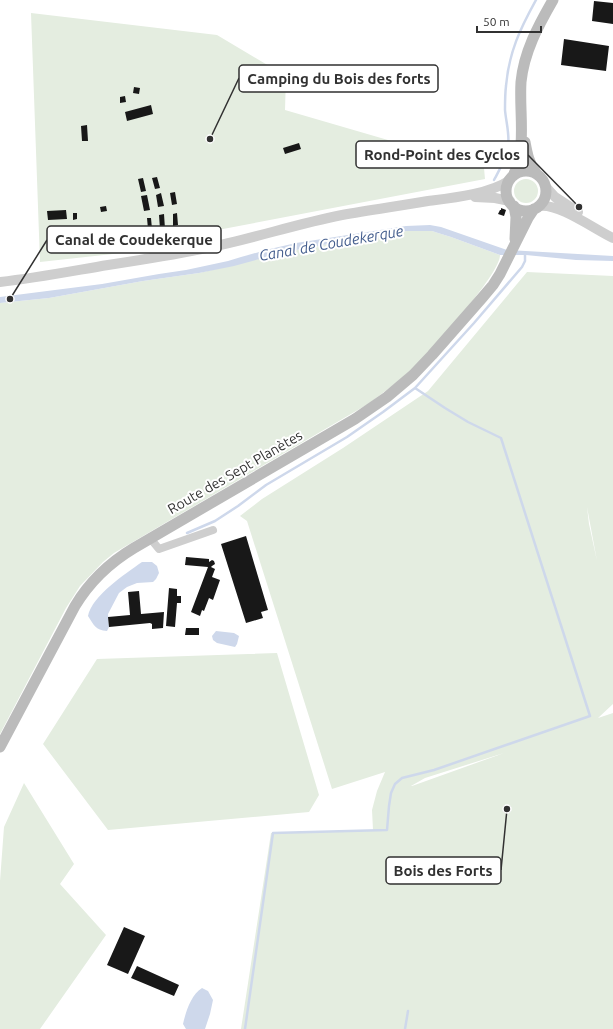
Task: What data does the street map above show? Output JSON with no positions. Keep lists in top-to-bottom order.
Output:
{
  "streets": {
    "main road": ["Route des Sept Planètes"]
  },
  "water": ["Canal de Coudekerque"],
  "places": [
    "Camping du Bois des forts",
    "Rond-Point des Cyclos",
    "Canal de Coudekerque",
    "Bois des Forts"
  ],
  "scale_bar": "50 m"
}
